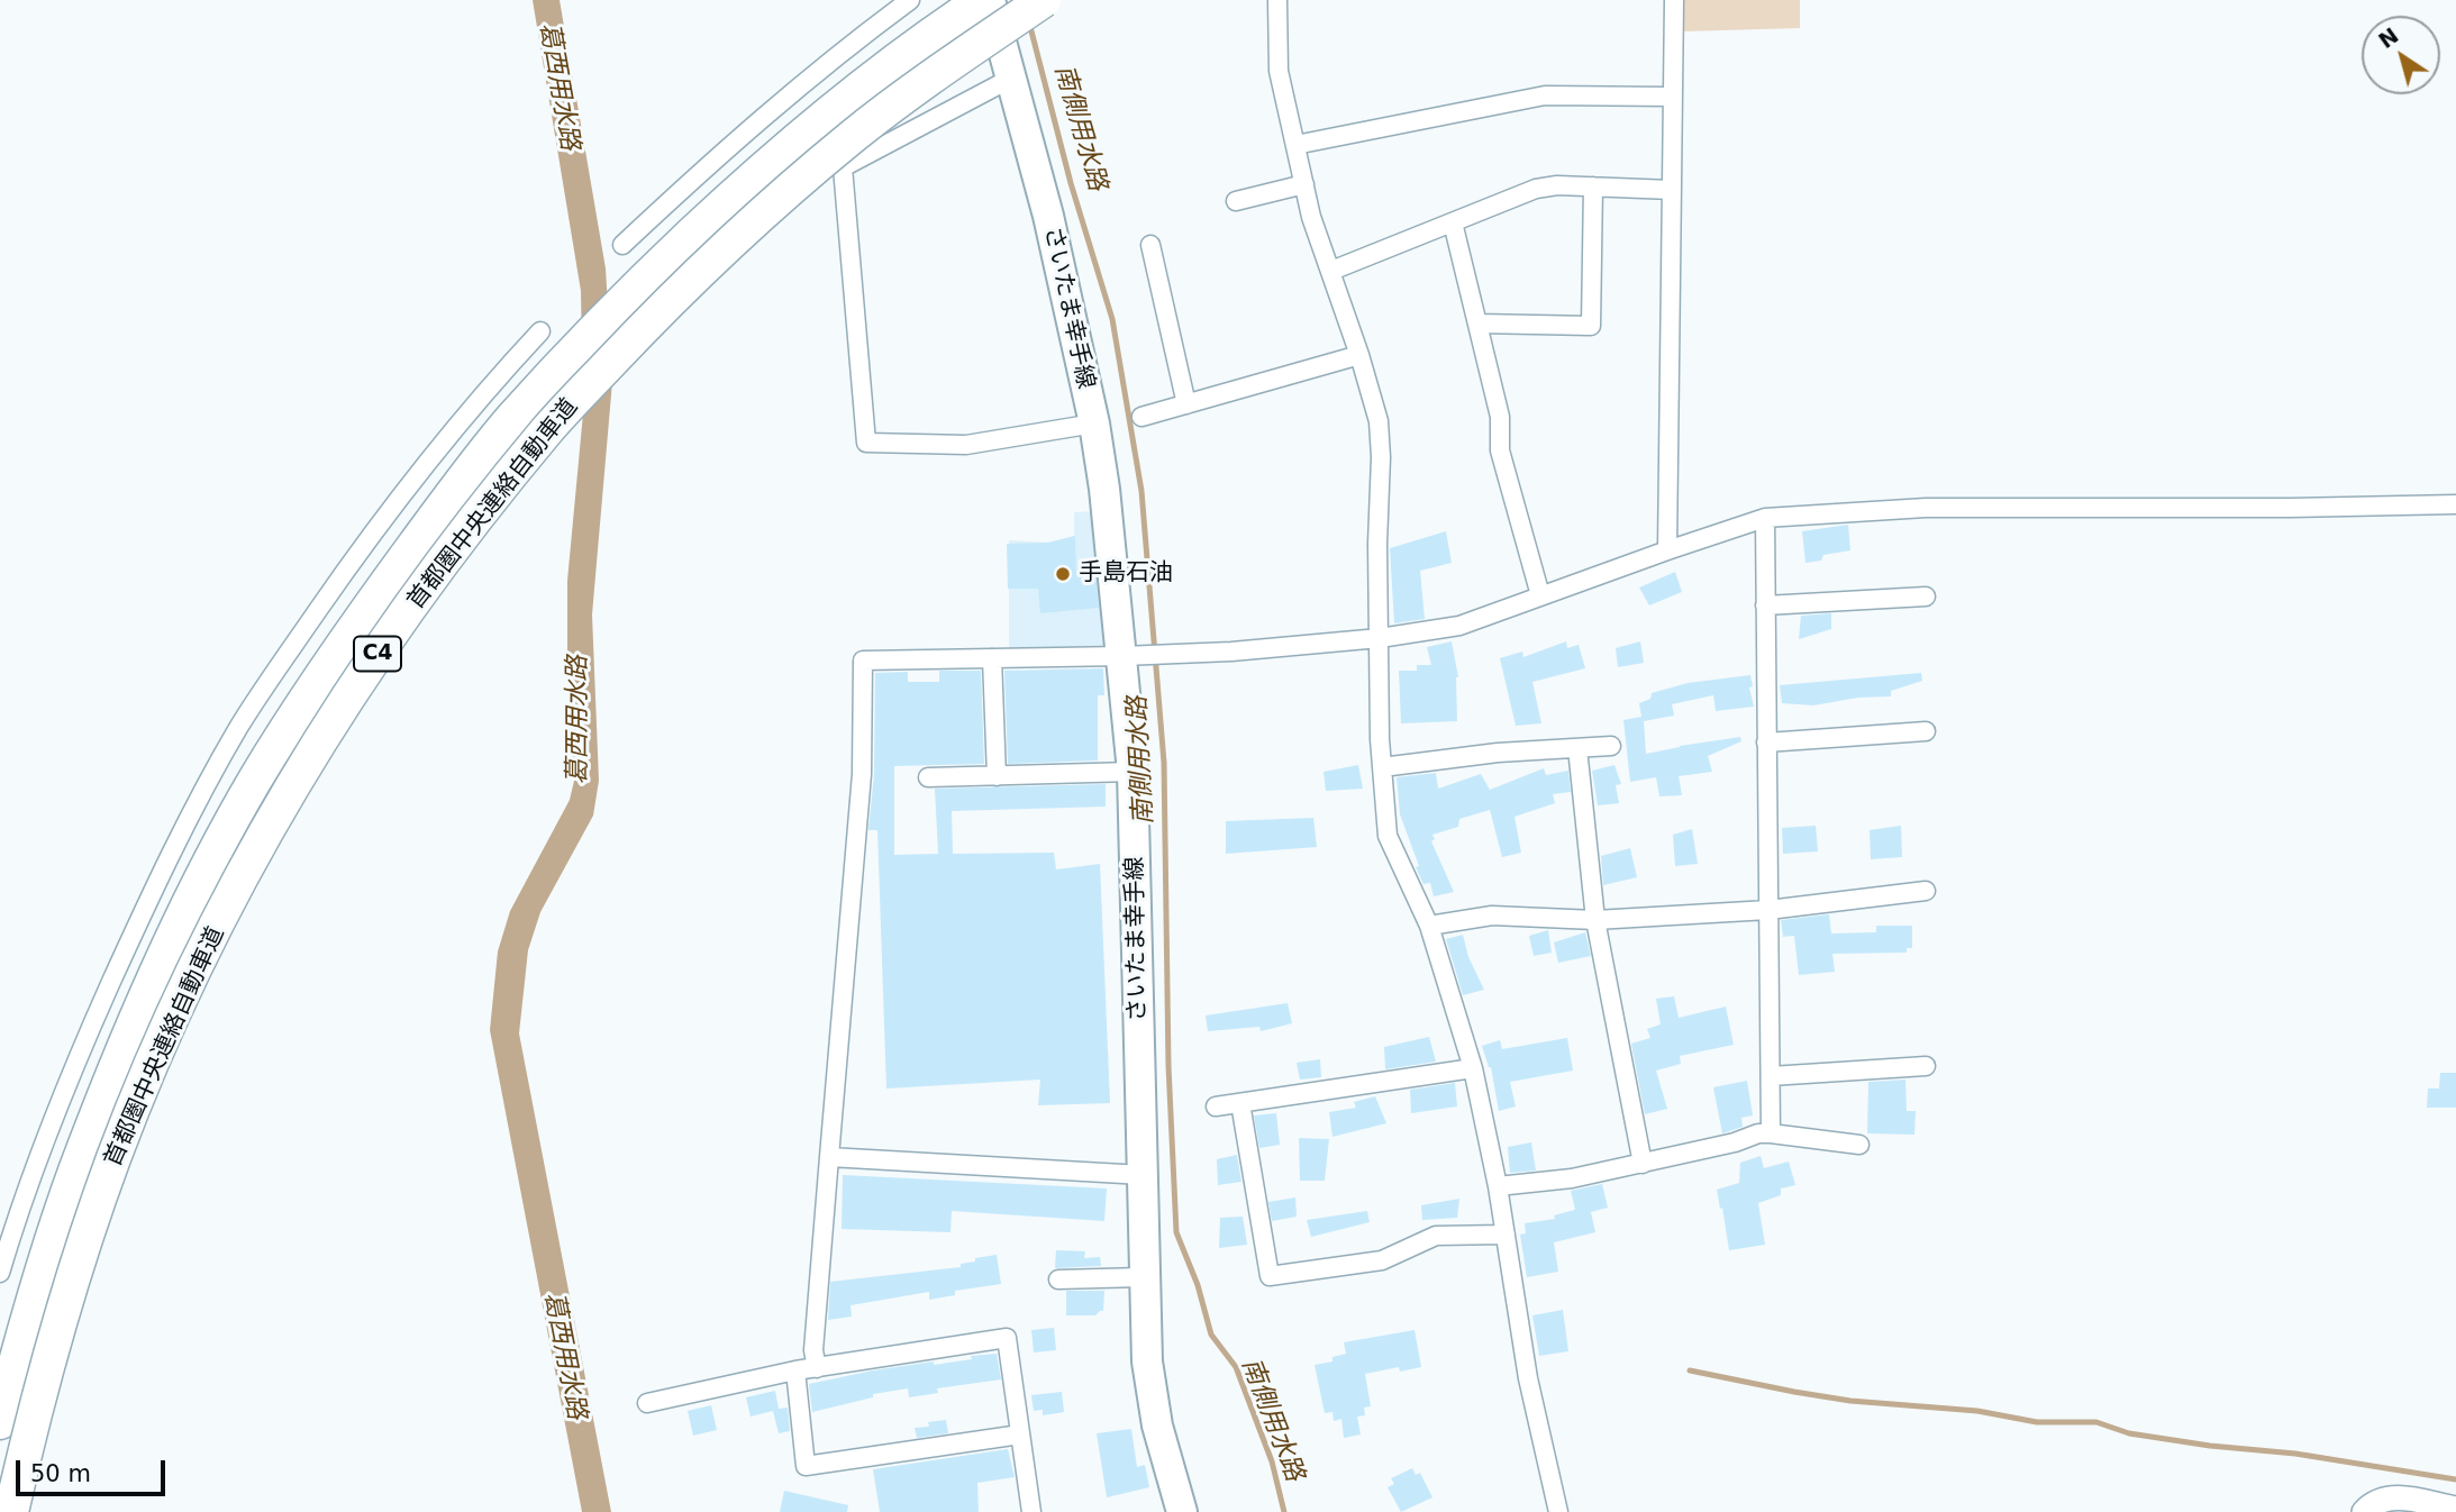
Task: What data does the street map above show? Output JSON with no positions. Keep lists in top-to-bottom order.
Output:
{
  "streets": {
    "highway": ["首都圏中央連絡自動車道", "C4"],
    "main road": ["さいたま幸手線"]
  },
  "water": ["葛西用水路", "南側用水路"],
  "places": ["手島石油"],
  "scale_bar": "50 m",
  "north": "top left"
}
